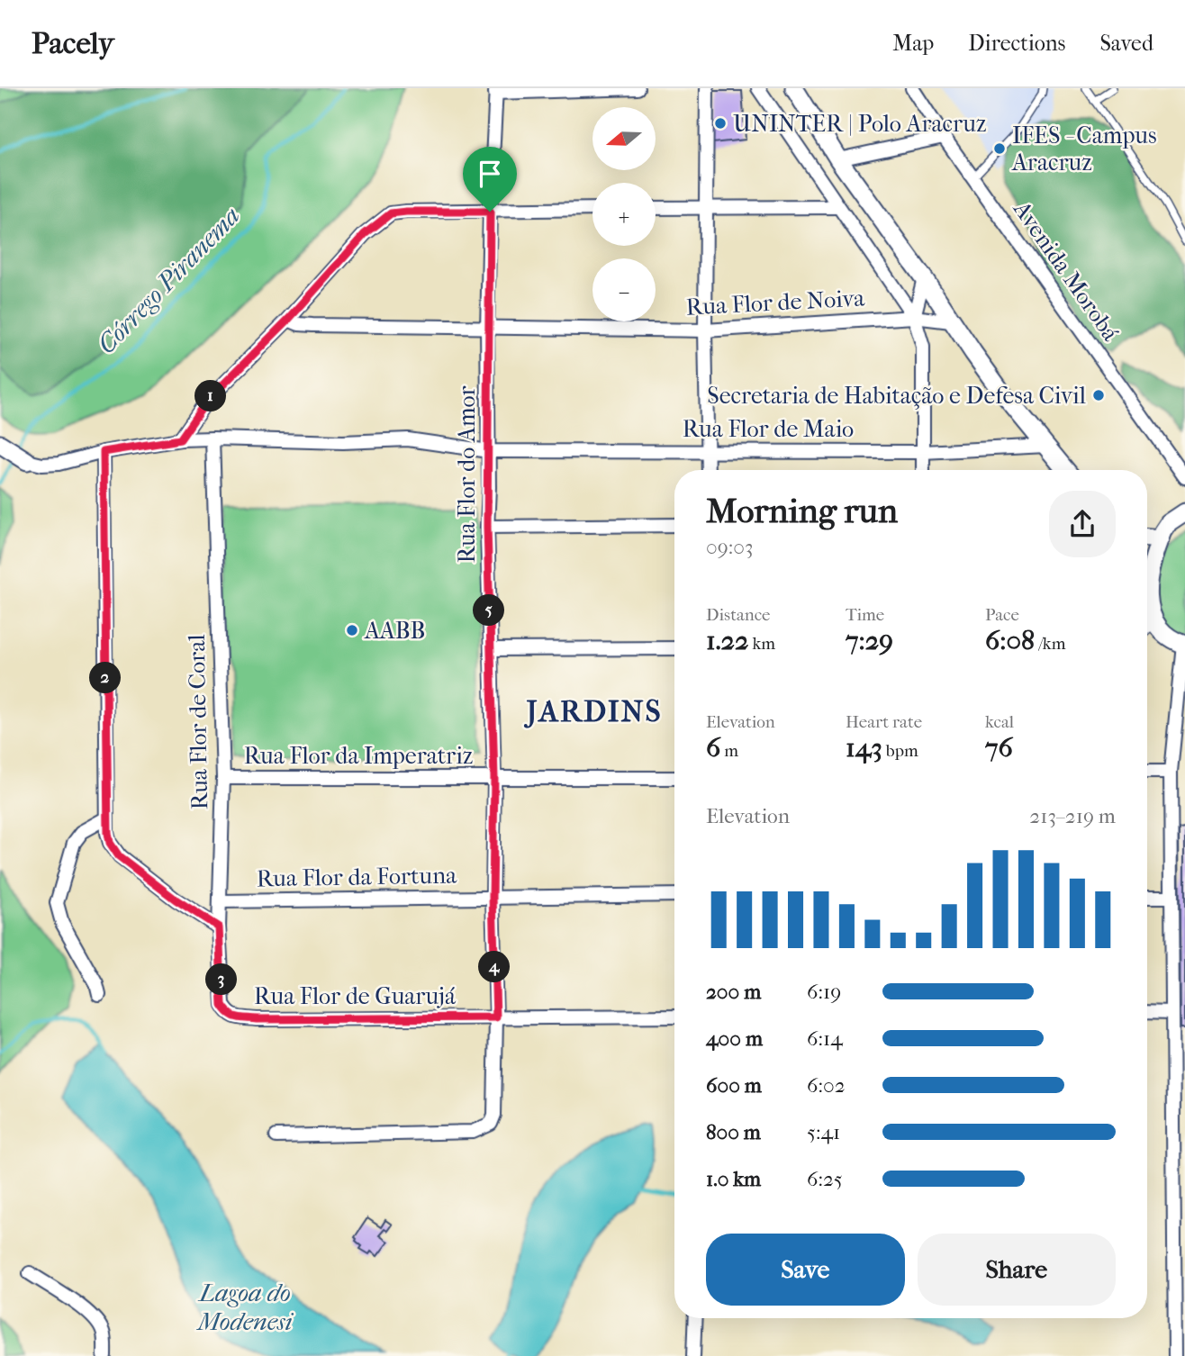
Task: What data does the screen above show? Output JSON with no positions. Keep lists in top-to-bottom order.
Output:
{
  "streets": {
    "street": [
      "Avenida Morobá",
      "Rua Flor de Noiva",
      "Rua Flor de Maio",
      "Rua Flor do Amor",
      "Rua Flor de Coral",
      "Rua Flor da Imperatriz",
      "Rua Flor da Fortuna",
      "Rua Flor de Guarujá"
    ]
  },
  "crossings": [
    ["Rua Flor de Noiva", "Rua Flor do Amor"],
    ["Rua Flor de Maio", "Rua Flor do Amor"],
    ["Rua Flor de Maio", "Rua Flor de Coral"],
    ["Rua Flor do Amor", "Rua Flor da Imperatriz"],
    ["Rua Flor do Amor", "Rua Flor da Fortuna"],
    ["Rua Flor do Amor", "Rua Flor de Guarujá"],
    ["Rua Flor de Coral", "Rua Flor da Imperatriz"],
    ["Rua Flor de Coral", "Rua Flor da Fortuna"],
    ["Rua Flor de Coral", "Rua Flor de Guarujá"]
  ],
  "districts": ["JARDINS"],
  "water": ["Córrego Piranema", "Lagoa do Modenesi"],
  "places": [
    "UNINTER | Polo Aracruz",
    "IFES - Campus Aracruz",
    "Secretaria de Habitação e Defesa Civil",
    "AABB"
  ],
  "north": "left",
  "page": {
    "header": "Pacely",
    "nav": ["Map", "Directions", "Saved"],
    "map_buttons": ["+", "−"],
    "pins": [
      "1",
      "5",
      "2",
      "4",
      "3"
    ],
    "heading": ["Morning run", "09:03"],
    "stats": [
      ["Distance", "1.22 km"],
      ["Time", "7:29"],
      ["Pace", "6:08 /km"],
      ["Elevation", "6 m"],
      ["Heart rate", "143 bpm"],
      ["kcal", "76"]
    ],
    "chart": ["Elevation", "213–219 m"],
    "list": [
      {
        "name": "200 m",
        "note": "6:19"
      },
      {
        "name": "400 m",
        "note": "6:14"
      },
      {
        "name": "600 m",
        "note": "6:02"
      },
      {
        "name": "800 m",
        "note": "5:41"
      },
      {
        "name": "1.0 km",
        "note": "6:25"
      }
    ],
    "buttons": ["Save", "Share"]
  }
}
